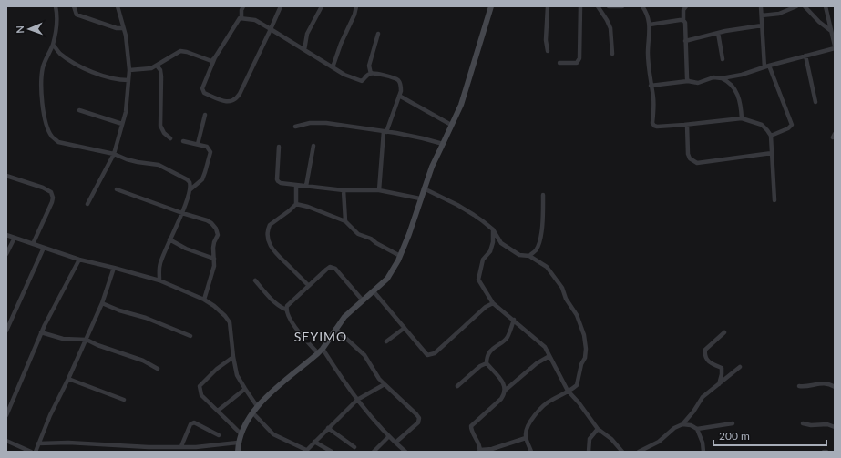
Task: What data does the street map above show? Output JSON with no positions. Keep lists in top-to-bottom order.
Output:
{
  "districts": ["SEYIMO"],
  "scale_bar": "200 m",
  "north": "left"
}
